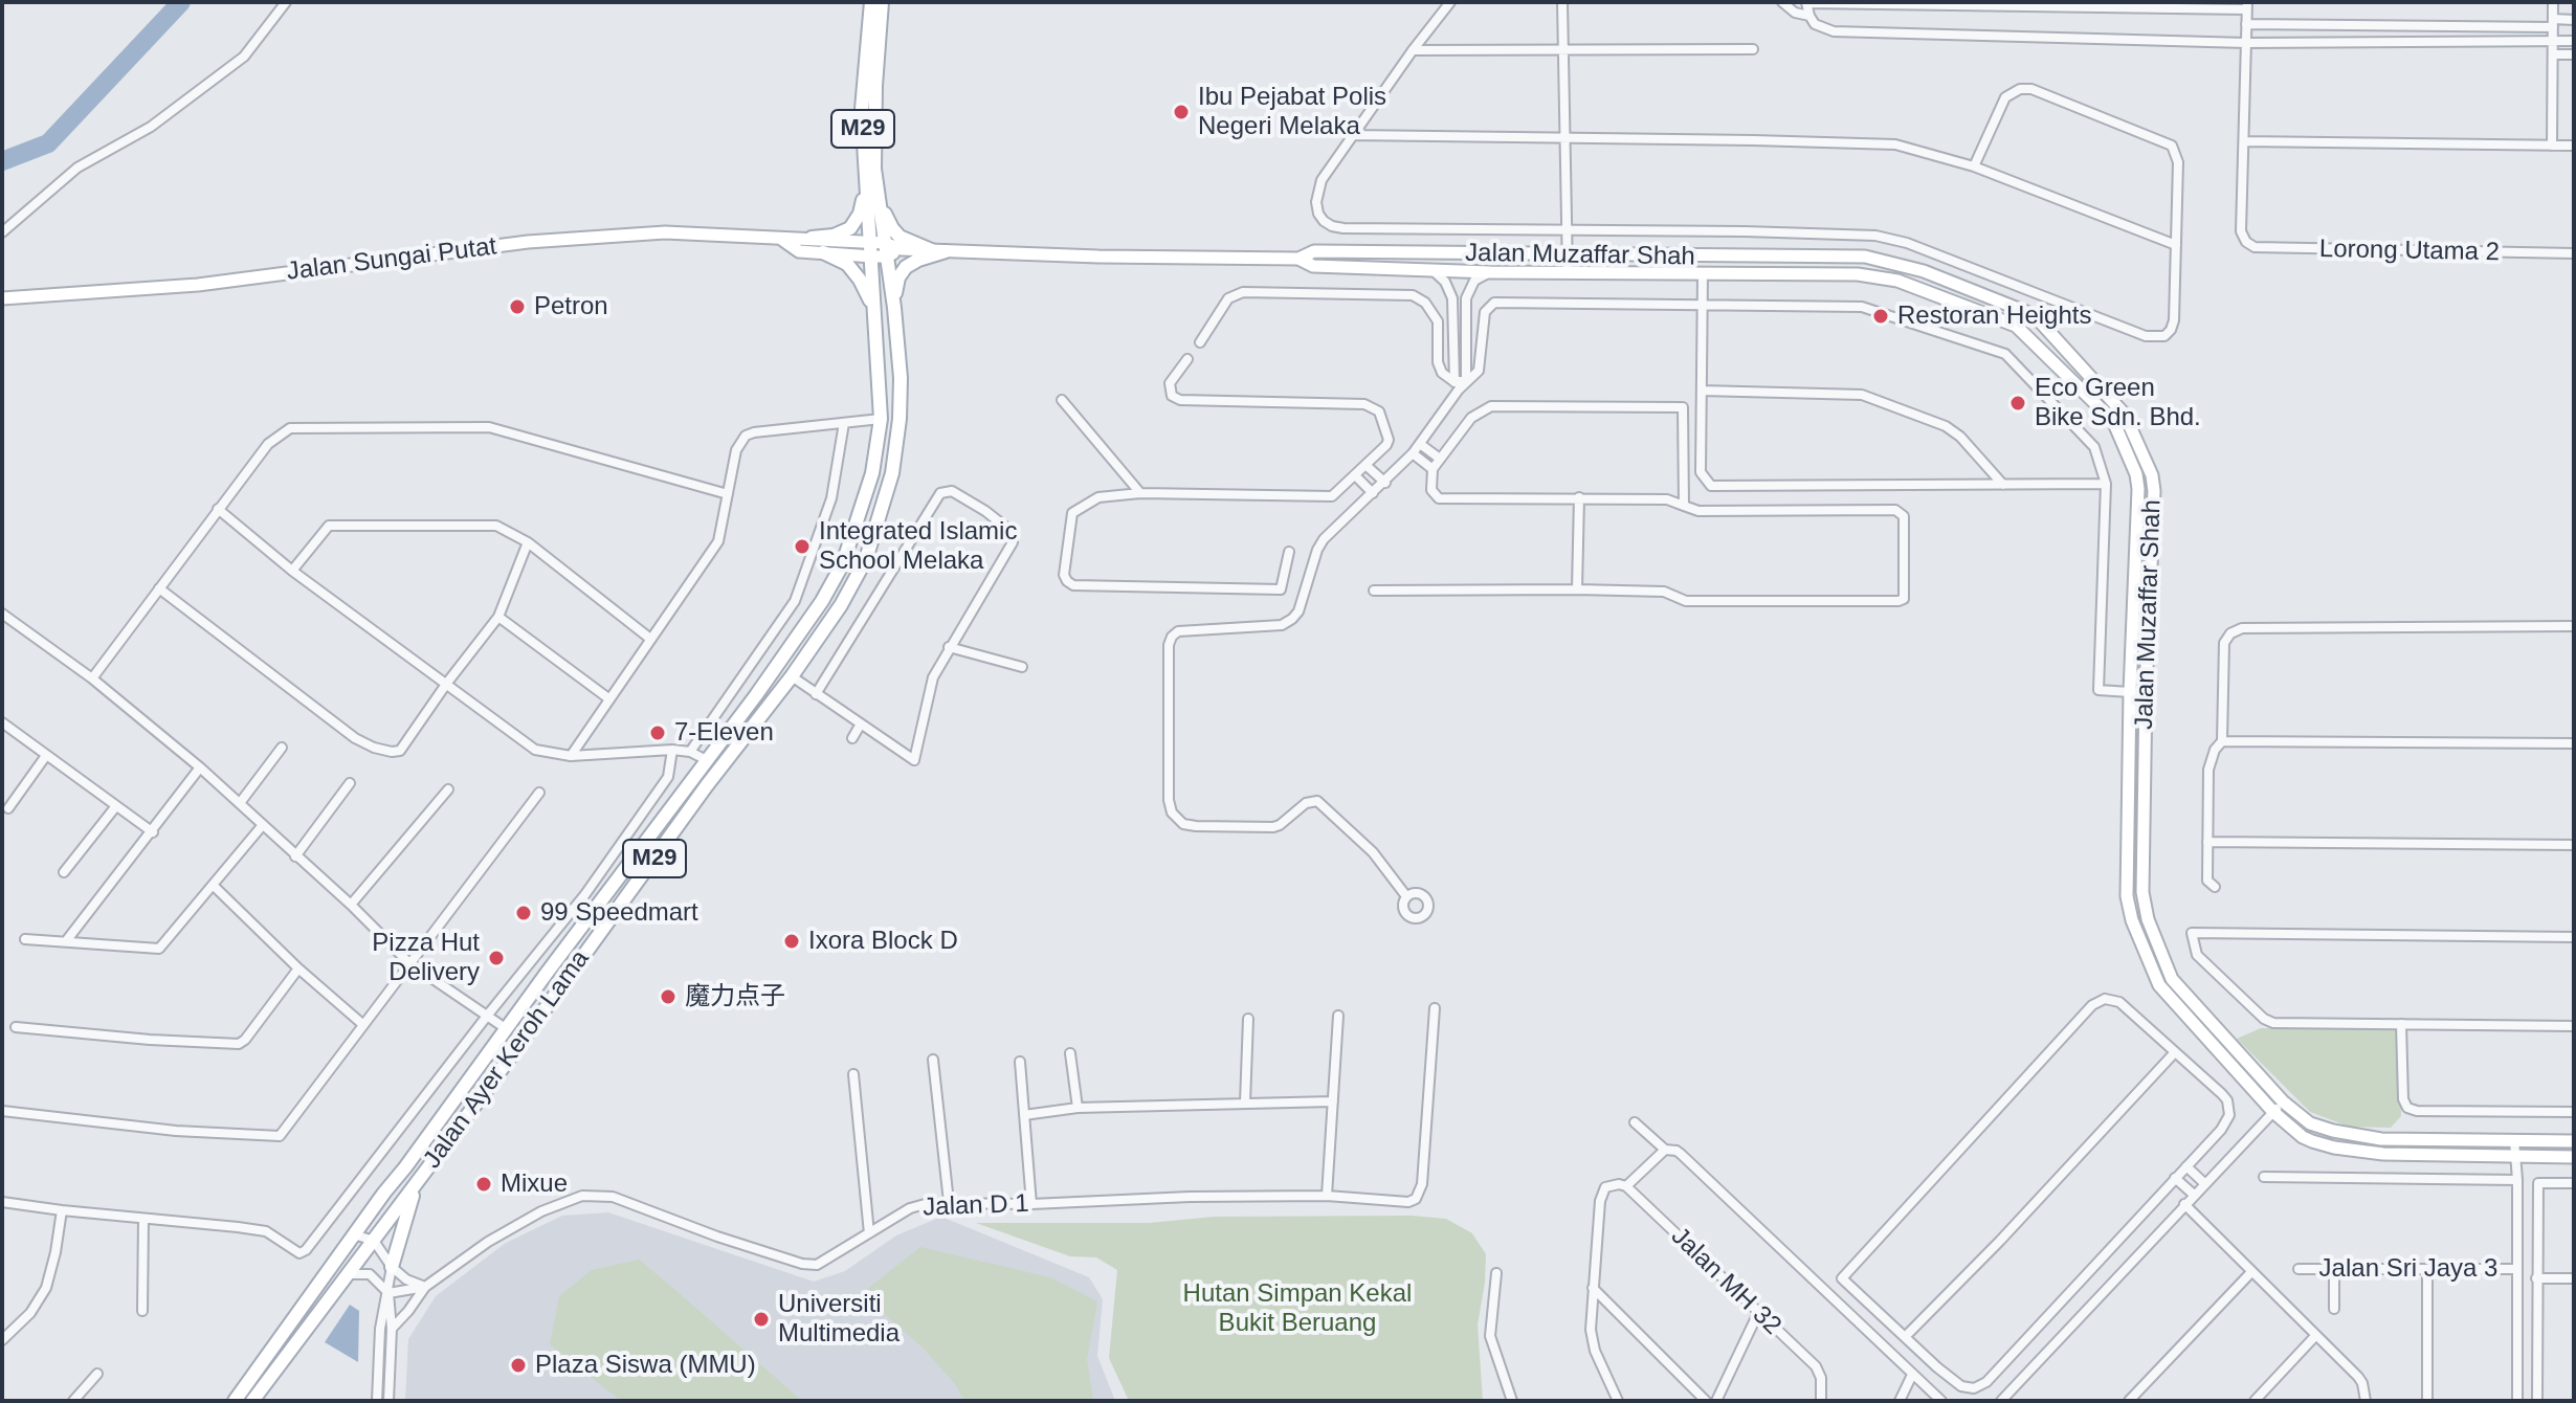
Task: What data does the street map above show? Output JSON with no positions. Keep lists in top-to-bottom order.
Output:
{
  "streets": {
    "main road": [
      "M29",
      "Jalan Muzaffar Shah",
      "Jalan Sungai Putat",
      "Jalan Ayer Keroh Lama"
    ],
    "street": [
      "Lorong Utama 2",
      "Jalan D 1",
      "Jalan Sri Jaya 3",
      "Jalan MH 32"
    ]
  },
  "crossings": [
    ["Jalan Muzaffar Shah", "Jalan Sungai Putat"],
    ["Jalan Muzaffar Shah", "Jalan Ayer Keroh Lama"],
    ["Jalan Sungai Putat", "Jalan Ayer Keroh Lama"]
  ],
  "parks": ["Hutan Simpan Kekal Bukit Beruang"],
  "places": [
    "Ibu Pejabat Polis Negeri Melaka",
    "Petron",
    "Restoran Heights",
    "Eco Green Bike Sdn. Bhd.",
    "Integrated Islamic School Melaka",
    "7-Eleven",
    "99 Speedmart",
    "Ixora Block D",
    "Pizza Hut Delivery",
    "魔力点子",
    "Mixue",
    "Universiti Multimedia",
    "Plaza Siswa (MMU)"
  ]
}
